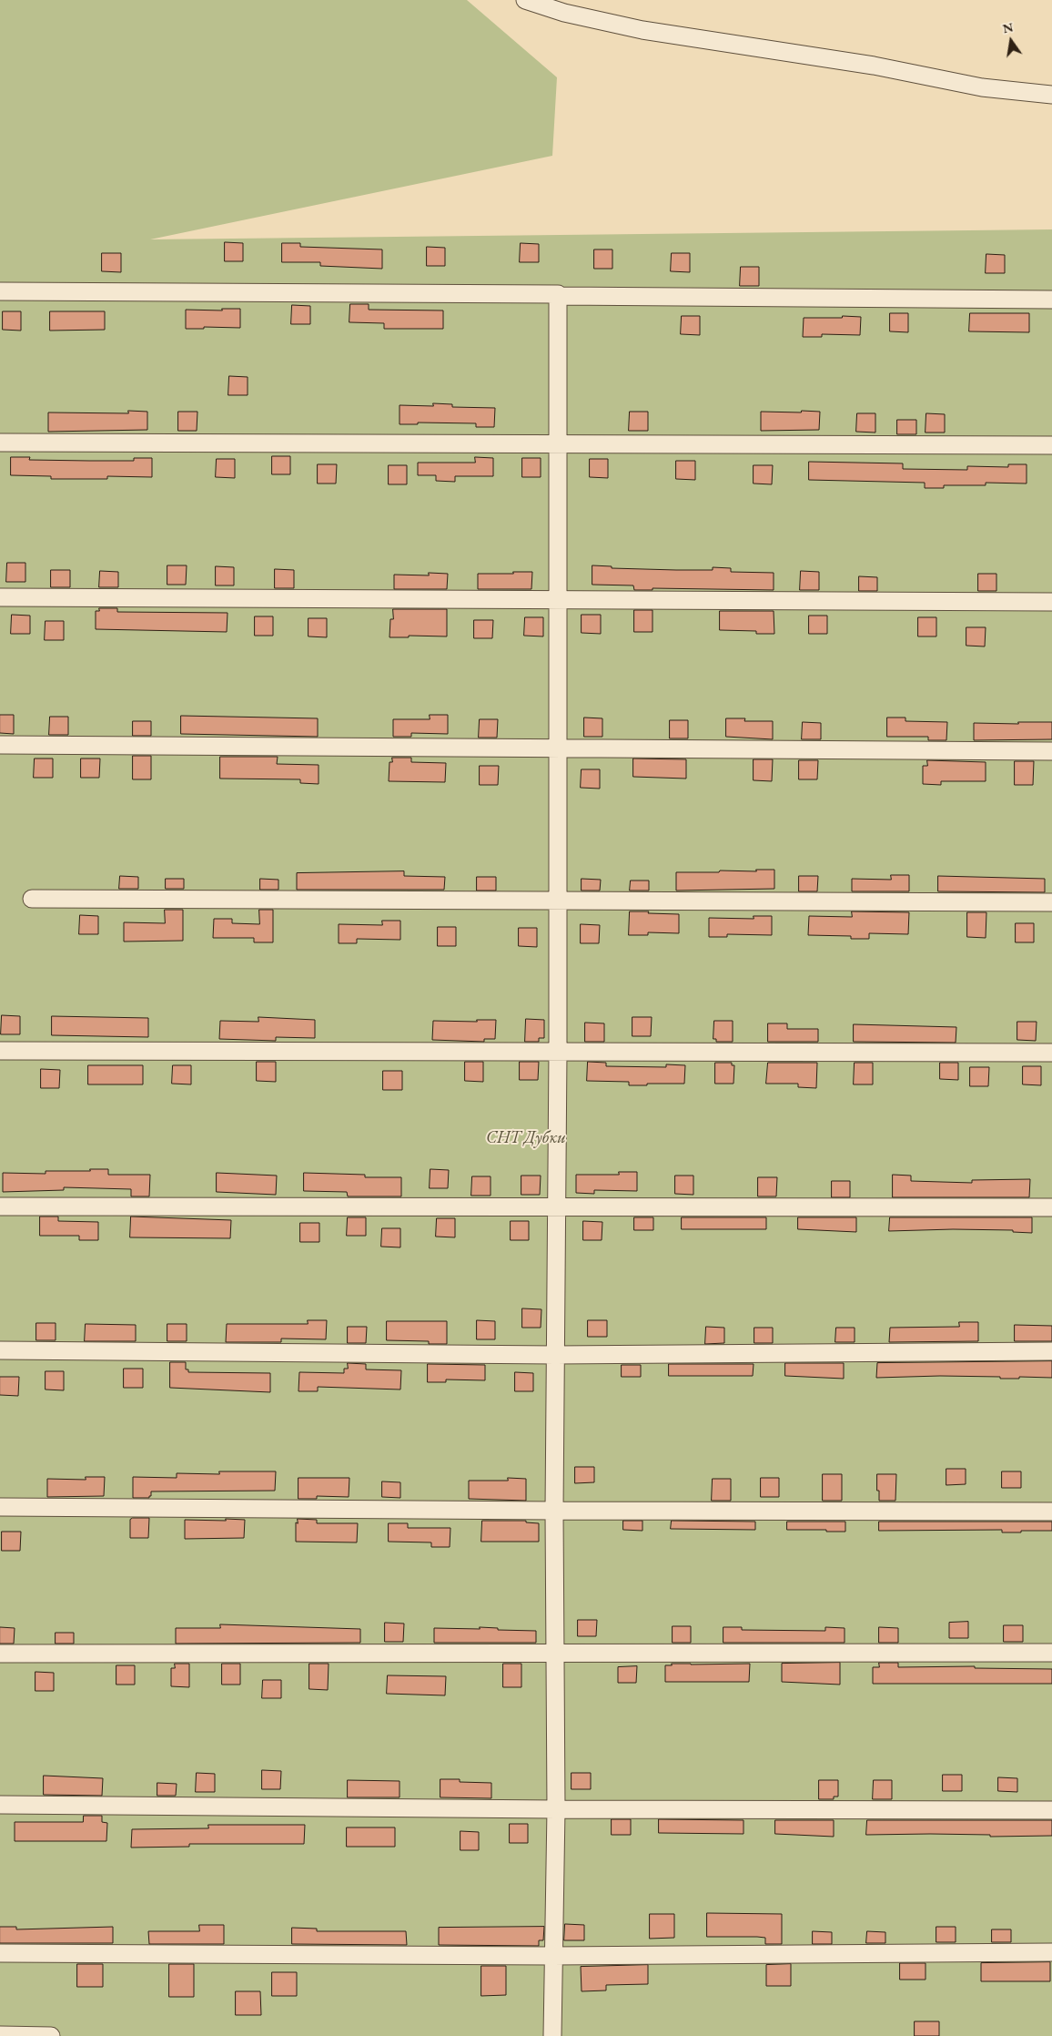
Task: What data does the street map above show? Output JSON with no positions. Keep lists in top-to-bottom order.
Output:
{
  "parks": ["СНТ Дубки"],
  "north": "top"
}
